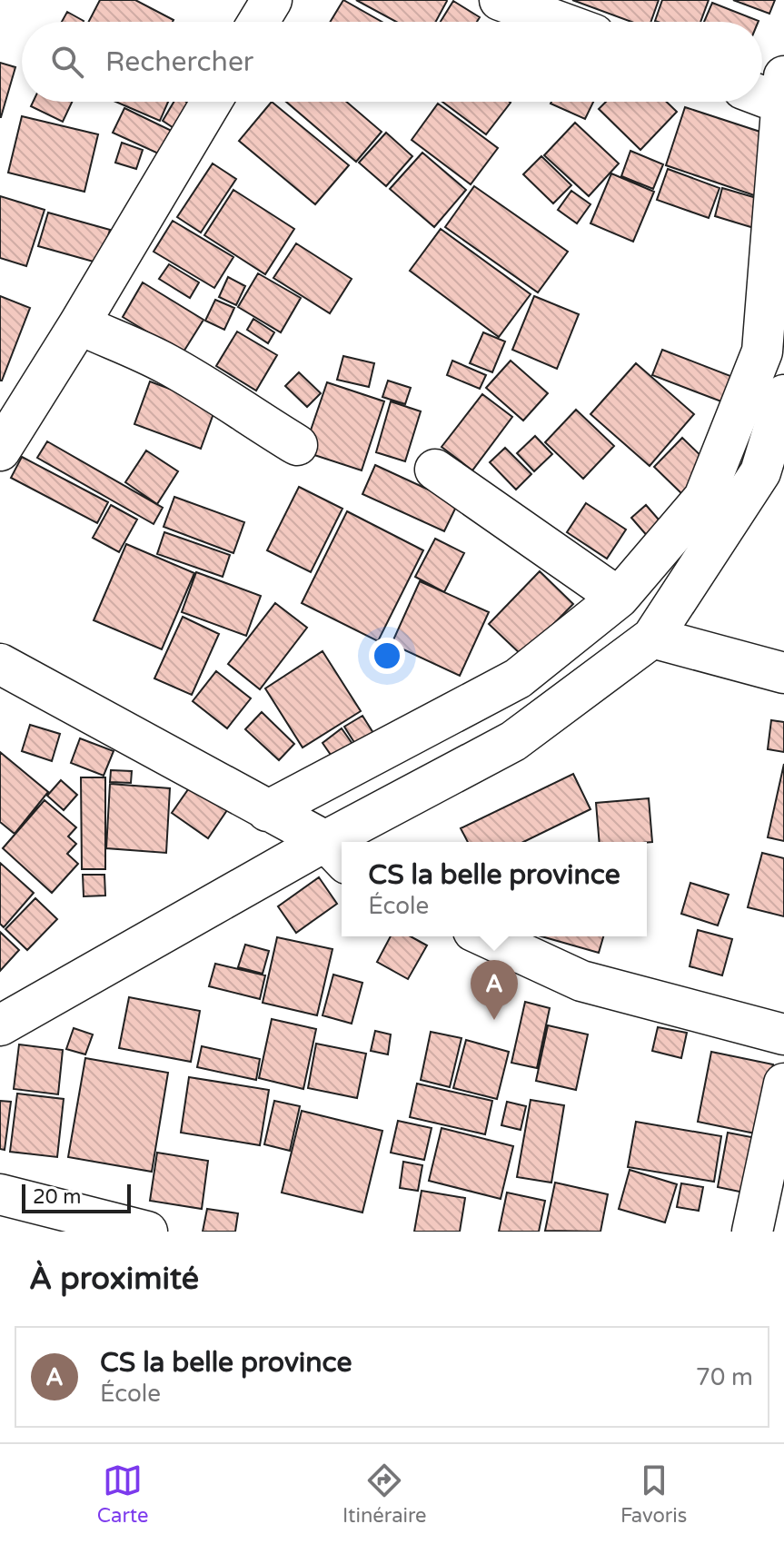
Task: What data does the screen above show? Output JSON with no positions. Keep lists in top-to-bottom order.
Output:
{
  "scale_bar": "20 m",
  "page": {
    "search": "Rechercher",
    "popup": ["CS la belle province", "École"],
    "pins": "A",
    "scale": "20 m",
    "heading": "À proximité",
    "list": [
      {
        "mark": "A",
        "name": "CS la belle province",
        "note": "École",
        "value": "70 m"
      }
    ],
    "nav": ["Carte", "Itinéraire", "Favoris"]
  }
}
